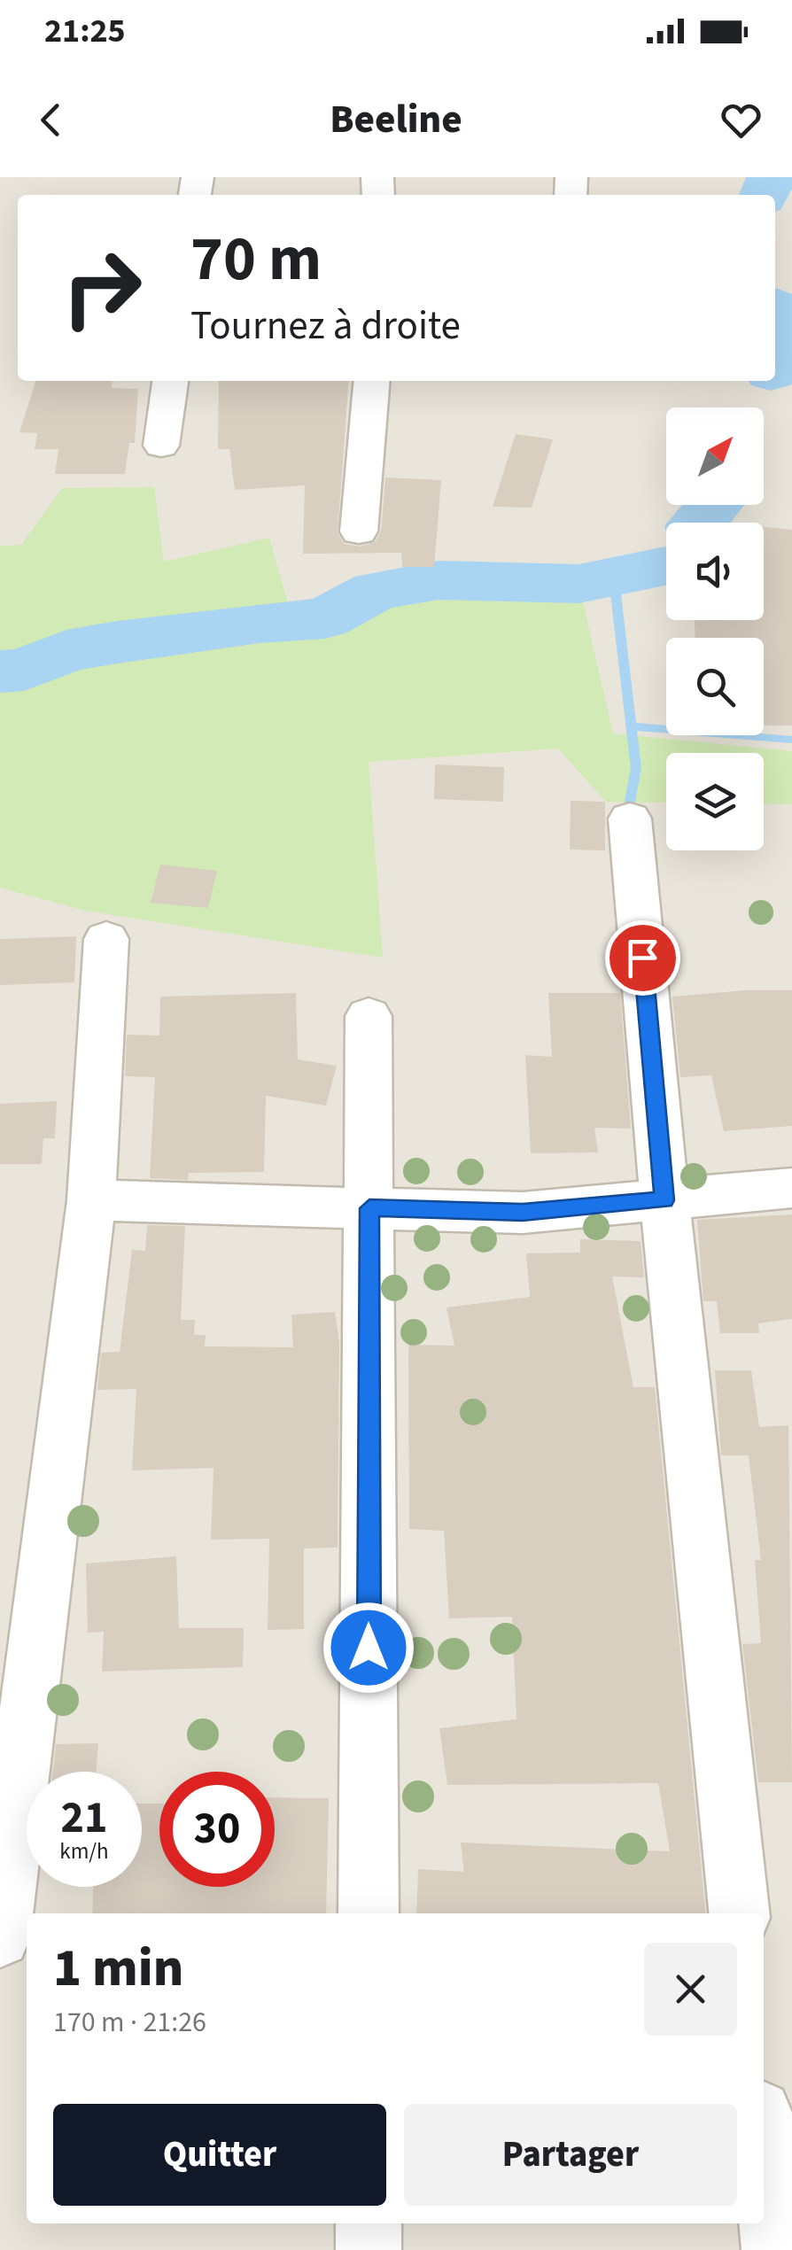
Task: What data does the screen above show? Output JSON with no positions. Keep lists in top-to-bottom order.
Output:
{
  "north": "top right",
  "page": {
    "status": "21:25",
    "header": "Beeline",
    "turn": ["70 m", "Tournez à droite"],
    "speed": "21 km/h",
    "limit": "30",
    "heading": ["1 min", "170 m · 21:26"],
    "buttons": ["Quitter", "Partager"]
  }
}
